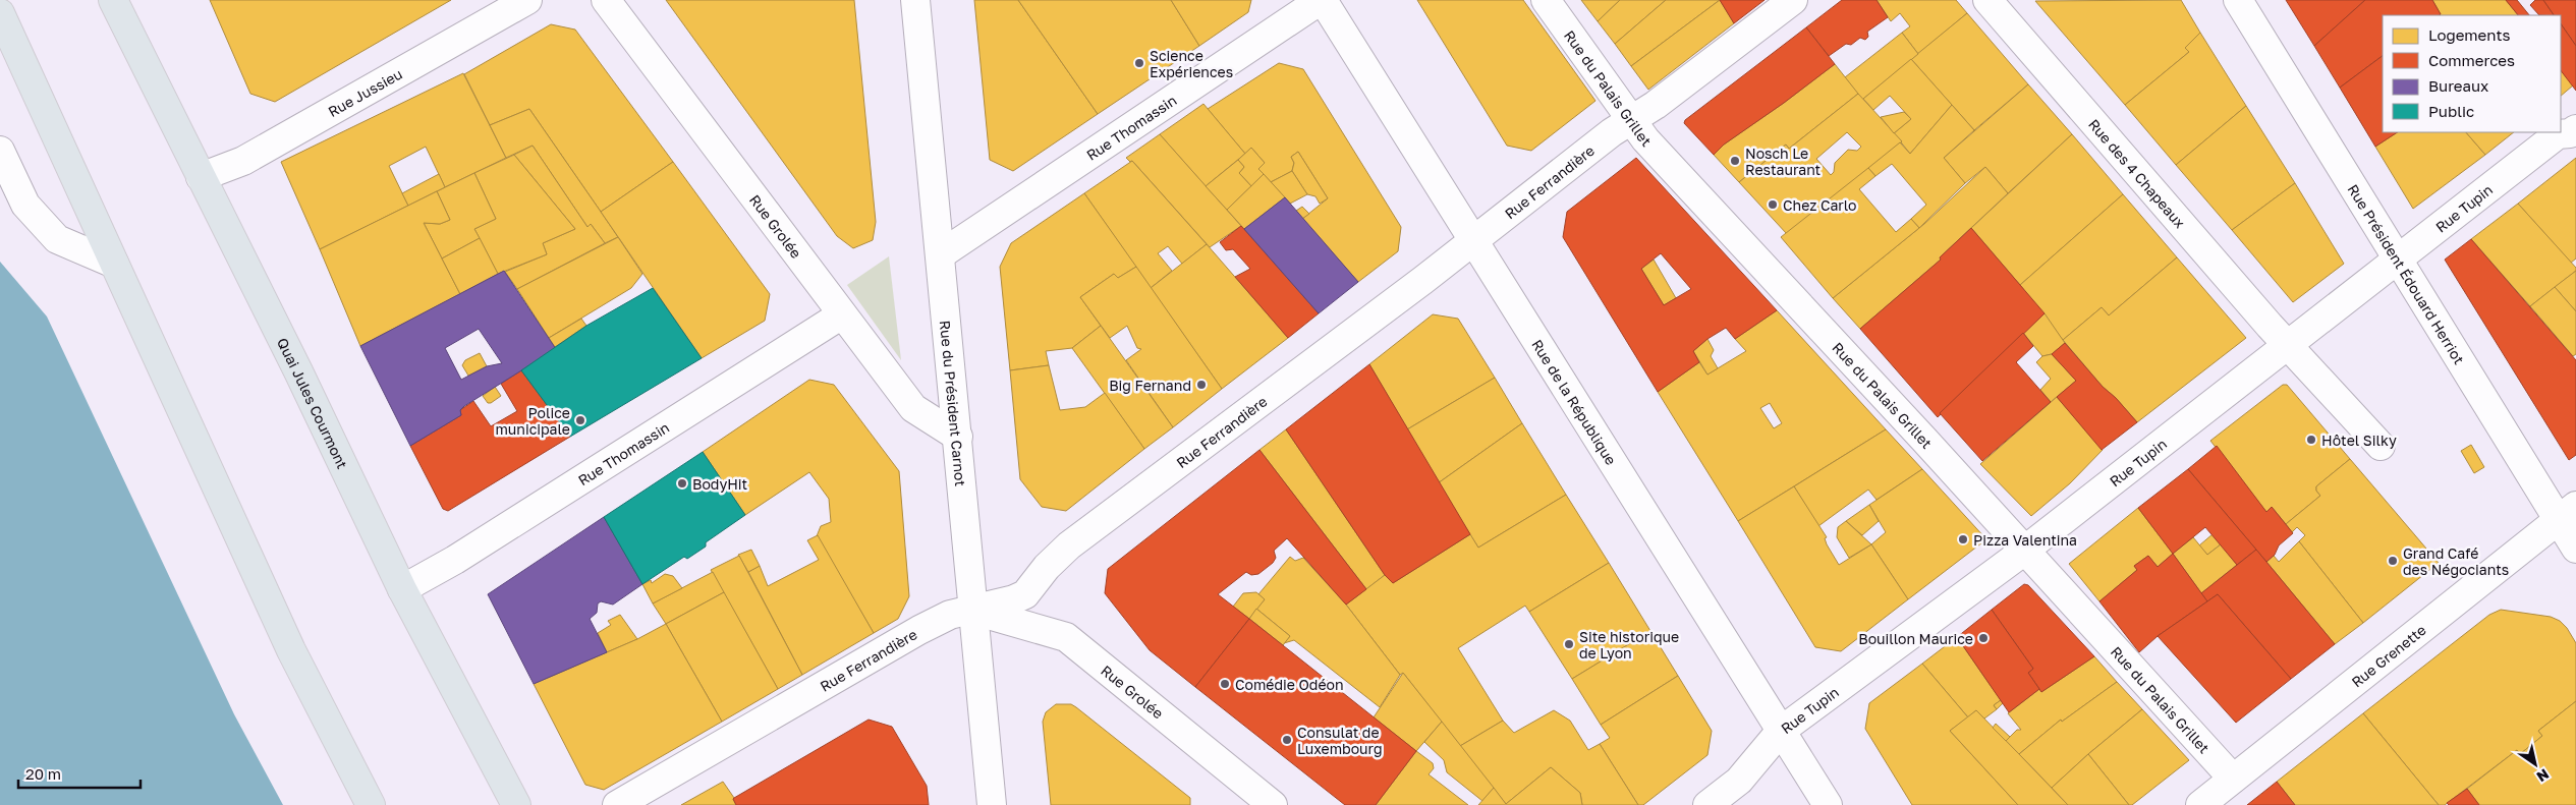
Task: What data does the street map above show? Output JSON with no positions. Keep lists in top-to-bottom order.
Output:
{
  "streets": {
    "main road": ["Quai Jules Courmont"],
    "street": [
      "Rue du Palais Grillet",
      "Rue Jussieu",
      "Rue Thomassin",
      "Rue des 4 Chapeaux",
      "Rue Ferrandière",
      "Rue Tupin",
      "Rue Grolée",
      "Rue Président Édouard Herriot",
      "Rue du Président Carnot",
      "Rue de la République",
      "Rue Grenette"
    ]
  },
  "crossings": [
    ["Rue du Palais Grillet", "Rue Ferrandière"],
    ["Rue du Palais Grillet", "Rue Tupin"],
    ["Rue du Palais Grillet", "Rue Grenette"],
    ["Rue Jussieu", "Quai Jules Courmont"],
    ["Rue Thomassin", "Rue Grolée"],
    ["Rue Thomassin", "Rue du Président Carnot"],
    ["Rue Thomassin", "Quai Jules Courmont"],
    ["Rue Thomassin", "Rue de la République"],
    ["Rue des 4 Chapeaux", "Rue Tupin"],
    ["Rue Ferrandière", "Rue Grolée"],
    ["Rue Ferrandière", "Rue du Président Carnot"],
    ["Rue Ferrandière", "Rue de la République"],
    ["Rue Tupin", "Rue Président Édouard Herriot"],
    ["Rue Tupin", "Rue de la République"],
    ["Rue Grolée", "Rue du Président Carnot"],
    ["Rue Président Édouard Herriot", "Rue Grenette"]
  ],
  "places": [
    "Science Expériences",
    "Nosch Le Restaurant",
    "Chez Carlo",
    "Big Fernand",
    "Police municipale",
    "Hôtel Silky",
    "BodyHit",
    "Pizza Valentina",
    "Grand Café des Négociants",
    "Bouillon Maurice",
    "Site historique de Lyon",
    "Comédie Odéon",
    "Consulat de Luxembourg"
  ],
  "legend": [
    "Logements",
    "Commerces",
    "Bureaux",
    "Public"
  ],
  "scale_bar": "20 m",
  "north": "bottom right"
}
